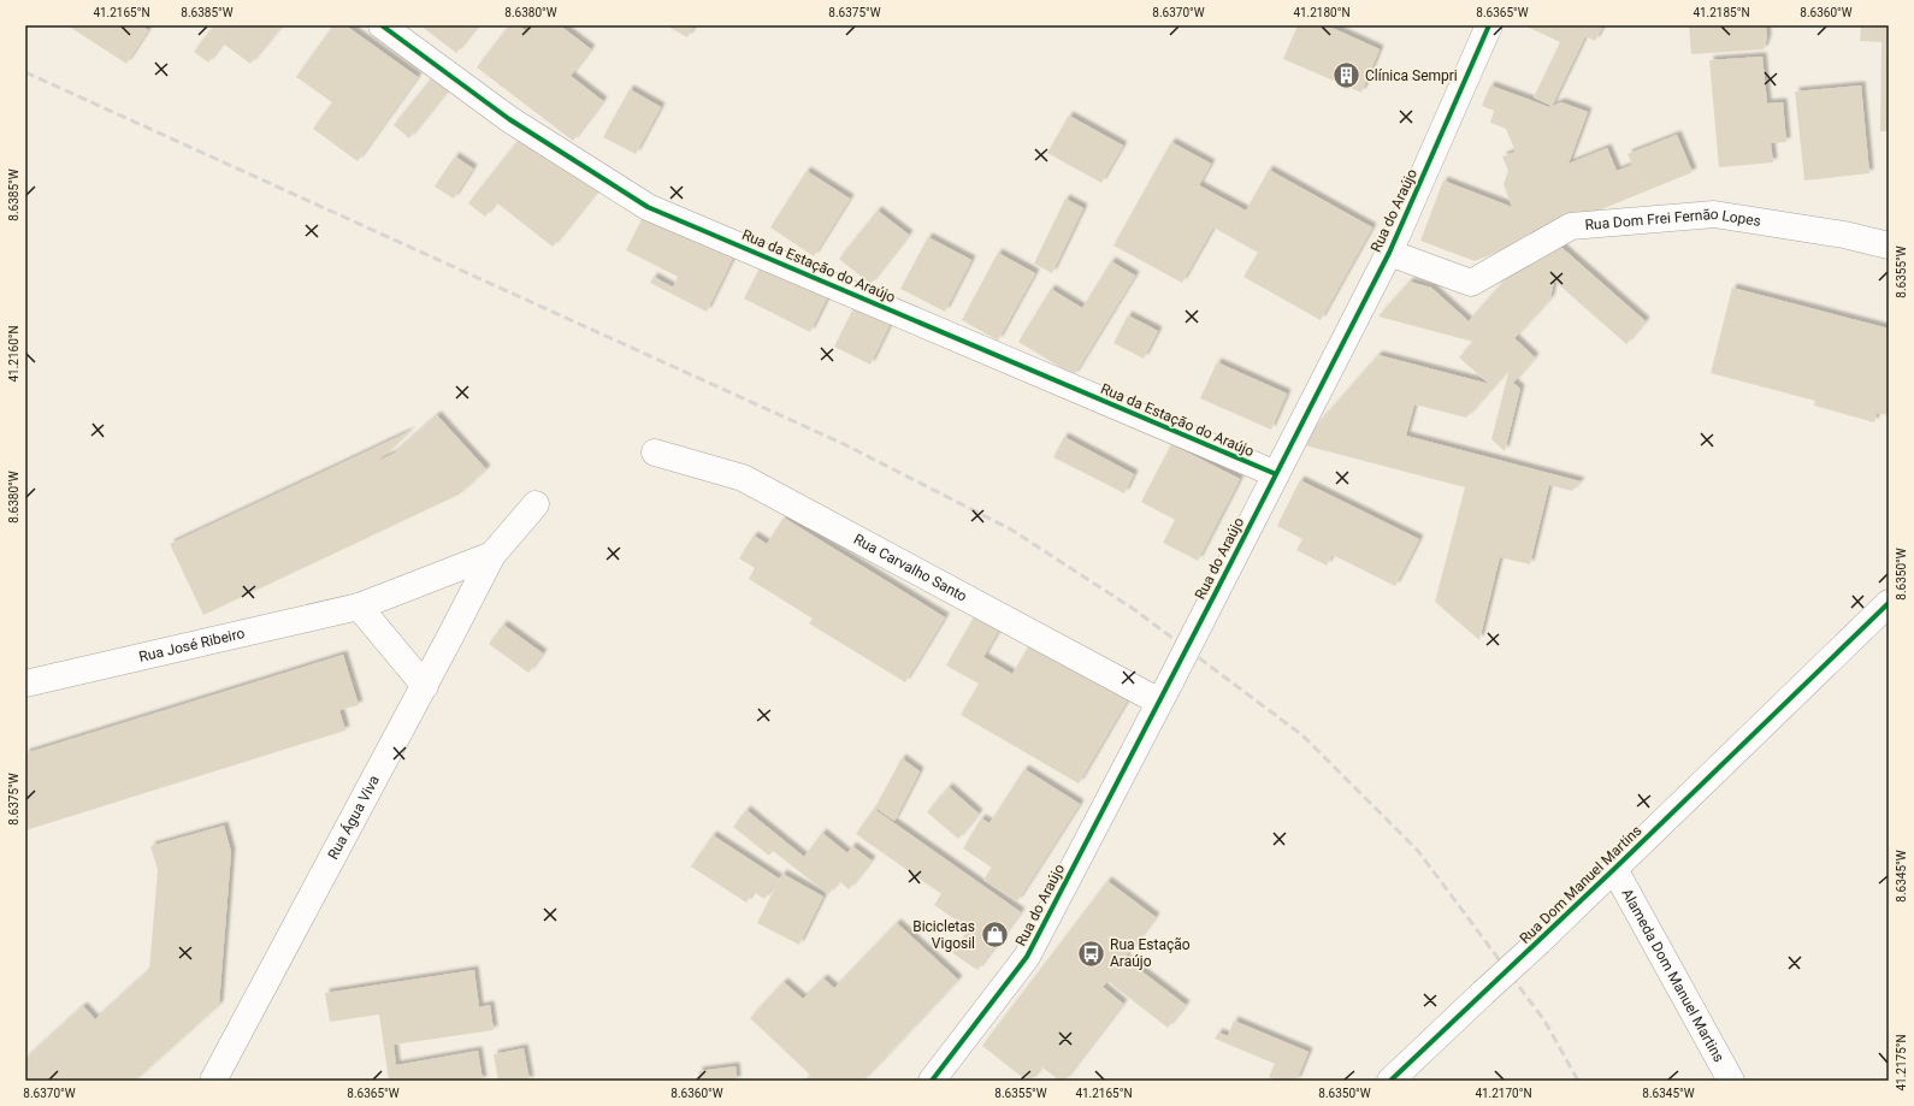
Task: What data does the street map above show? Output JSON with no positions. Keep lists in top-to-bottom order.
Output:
{
  "streets": {
    "street": [
      "Rua do Araújo",
      "Rua Dom Frei Fernão Lopes",
      "Rua da Estação do Araújo",
      "Rua Carvalho Santo",
      "Rua José Ribeiro",
      "Rua Água Viva",
      "Rua Dom Manuel Martins",
      "Alameda Dom Manuel Martins"
    ]
  },
  "crossings": [
    ["Rua do Araújo", "Rua Dom Frei Fernão Lopes"],
    ["Rua do Araújo", "Rua da Estação do Araújo"],
    ["Rua do Araújo", "Rua Carvalho Santo"],
    ["Rua José Ribeiro", "Rua Água Viva"],
    ["Rua Dom Manuel Martins", "Alameda Dom Manuel Martins"]
  ],
  "places": {
    "building": ["Clínica Sempri"],
    "shop": ["Bicicletas Vigosil"],
    "bus stop": ["Rua Estação Araújo"]
  },
  "coordinates": [
    "41.2165°N",
    "8.6385°W",
    "8.6380°W",
    "8.6375°W",
    "8.6370°W",
    "41.2180°N",
    "8.6365°W",
    "41.2185°N",
    "8.6360°W",
    "8.6355°W",
    "41.2160°N",
    "8.6350°W",
    "8.6345°W",
    "41.2175°N",
    "41.2170°N"
  ]
}
